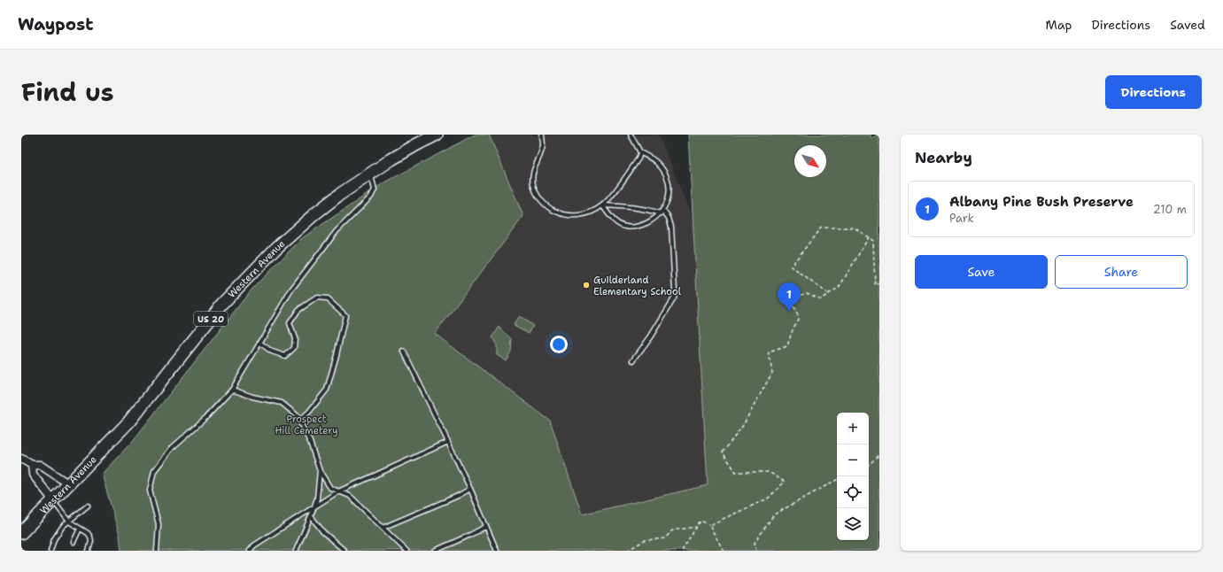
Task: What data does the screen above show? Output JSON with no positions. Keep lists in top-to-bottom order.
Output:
{
  "streets": {
    "main road": ["Western Avenue", "US 20"]
  },
  "parks": ["Prospect Hill Cemetery"],
  "places": ["Guilderland Elementary School"],
  "north": "bottom right",
  "page": {
    "header": "Waypost",
    "nav": ["Map", "Directions", "Saved"],
    "title": "Find us",
    "buttons": [
      "Directions",
      ["Save", "Share"]
    ],
    "heading": "Nearby",
    "list": [
      {
        "mark": "1",
        "name": "Albany Pine Bush Preserve",
        "note": "Park",
        "value": "210 m"
      }
    ],
    "pins": "1",
    "map_buttons": ["+", "−"]
  }
}
